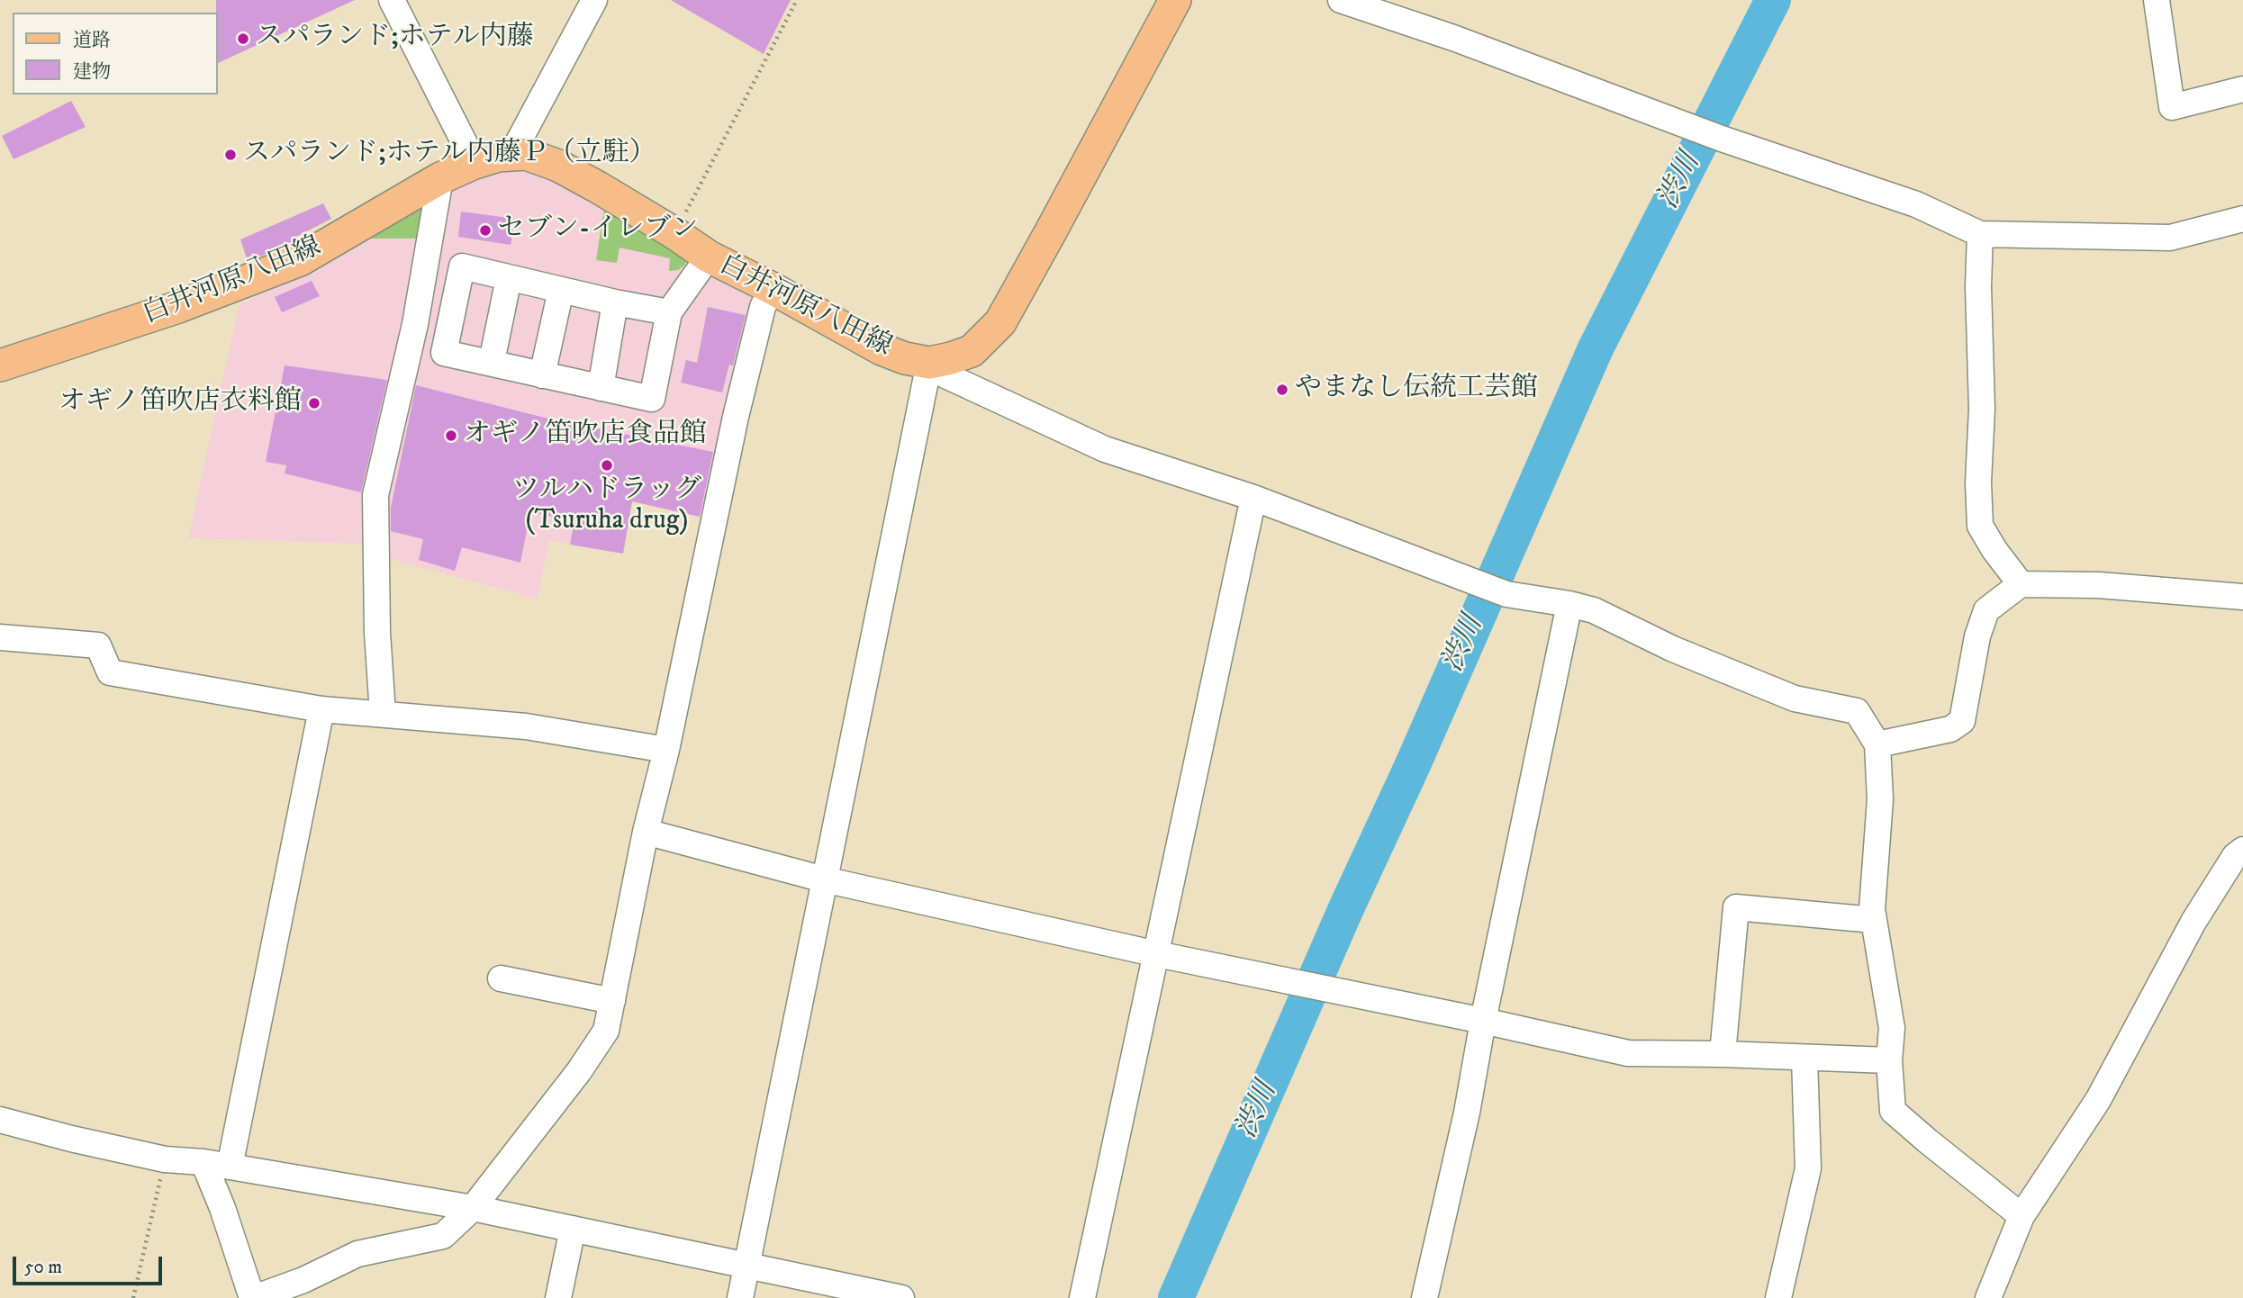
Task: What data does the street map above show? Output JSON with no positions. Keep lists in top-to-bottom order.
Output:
{
  "streets": {
    "main road": ["白井河原八田線"]
  },
  "water": ["渋川"],
  "places": [
    "スパランド;ホテル内藤",
    "スパランド;ホテル内藤Ｐ（立駐）",
    "セブン-イレブン",
    "やまなし伝統工芸館",
    "オギノ笛吹店衣料館",
    "オギノ笛吹店食品館",
    "ツルハドラッグ (Tsuruha drug)"
  ],
  "legend": ["道路", "建物"],
  "scale_bar": "50 m"
}
